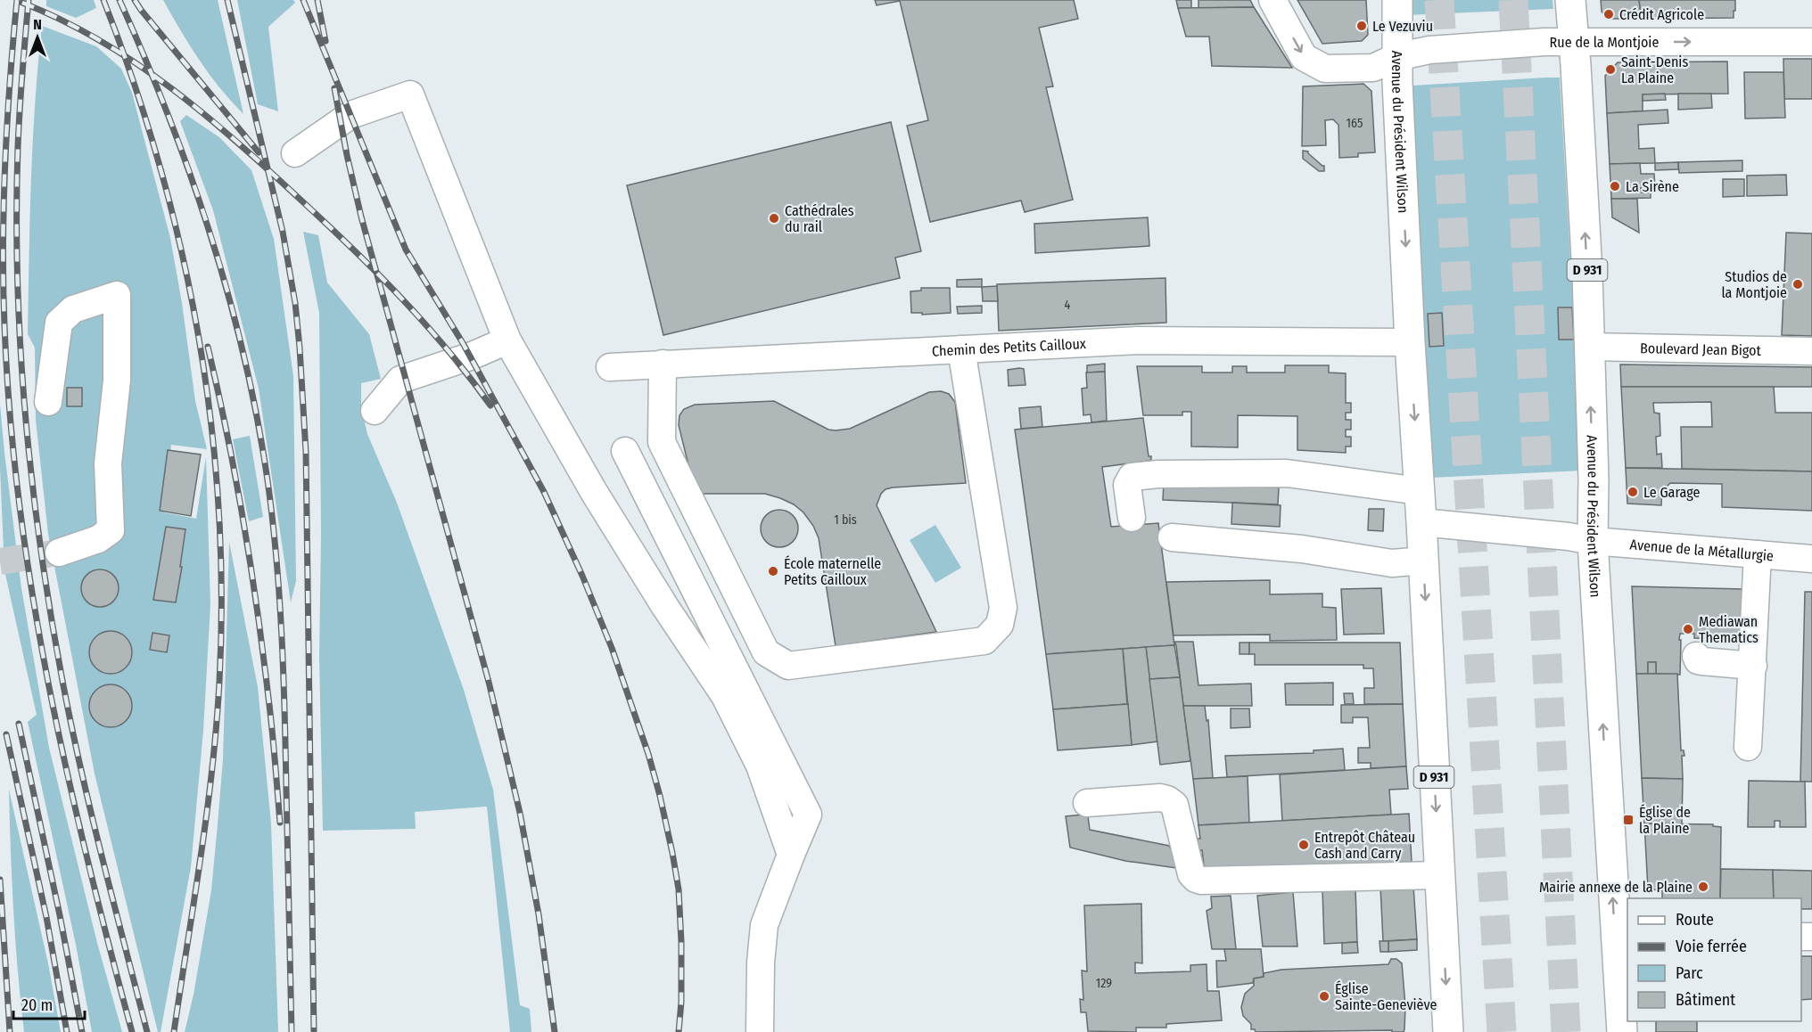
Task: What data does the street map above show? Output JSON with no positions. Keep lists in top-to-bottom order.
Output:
{
  "streets": {
    "main road": ["Avenue du Président Wilson", "D 931"],
    "street": [
      "Rue de la Montjoie",
      "Chemin des Petits Cailloux",
      "Boulevard Jean Bigot",
      "Avenue de la Métallurgie"
    ]
  },
  "crossings": [
    ["Rue de la Montjoie", "Avenue du Président Wilson"],
    ["Avenue du Président Wilson", "Chemin des Petits Cailloux"],
    ["Avenue du Président Wilson", "Boulevard Jean Bigot"],
    ["Avenue du Président Wilson", "Avenue de la Métallurgie"]
  ],
  "one_way": ["Rue de la Montjoie"],
  "places": {
    "other": [
      "Crédit Agricole",
      "Le Vezuviu",
      "Saint-Denis La Plaine",
      "La Sirène",
      "Cathédrales du rail",
      "Studios de la Montjoie",
      "Le Garage",
      "École maternelle Petits Cailloux",
      "Mediawan Thematics",
      "Entrepôt Château Cash and Carry",
      "Mairie annexe de la Plaine",
      "Église Sainte-Geneviève"
    ],
    "transit": ["Église de la Plaine"]
  },
  "house_numbers": [
    "165",
    "4",
    "1 bis",
    "129"
  ],
  "legend": [
    "Route",
    "Voie ferrée",
    "Parc",
    "Bâtiment"
  ],
  "scale_bar": "20 m",
  "north": "top"
}
